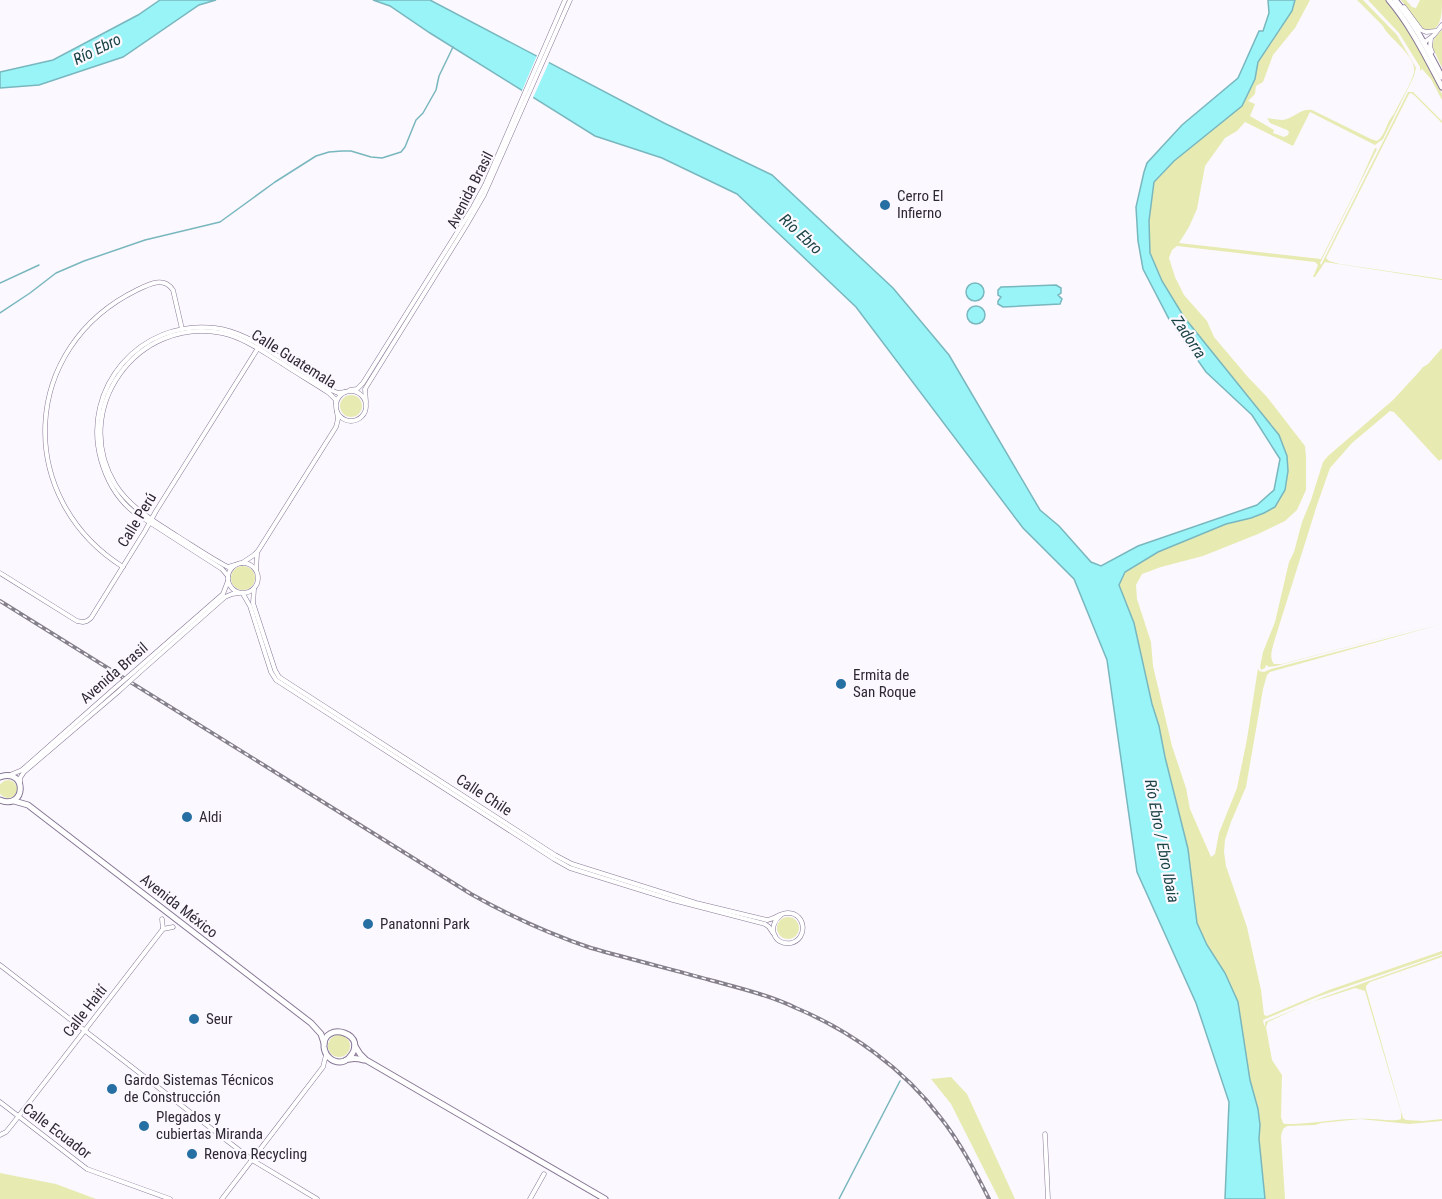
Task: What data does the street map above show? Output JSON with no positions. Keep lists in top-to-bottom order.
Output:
{
  "streets": {
    "main road": ["Avenida México"],
    "street": [
      "Avenida Brasil",
      "Calle Guatemala",
      "Calle Perú",
      "Calle Chile",
      "Calle Haití",
      "Calle Ecuador"
    ]
  },
  "crossings": [
    ["Avenida Brasil", "Calle Guatemala"],
    ["Avenida Brasil", "Calle Chile"],
    ["Avenida Brasil", "Avenida México"],
    ["Calle Guatemala", "Calle Perú"],
    ["Calle Guatemala", "Calle Chile"],
    ["Calle Haití", "Calle Ecuador"]
  ],
  "water": ["Río Ebro", "Zadorra", "Río Ebro / Ebro Ibaia"],
  "places": [
    "Cerro El Infierno",
    "Ermita de San Roque",
    "Aldi",
    "Panatonni Park",
    "Seur",
    "Gardo Sistemas Técnicos de Construcción",
    "Plegados y cubiertas Miranda",
    "Renova Recycling"
  ]
}
